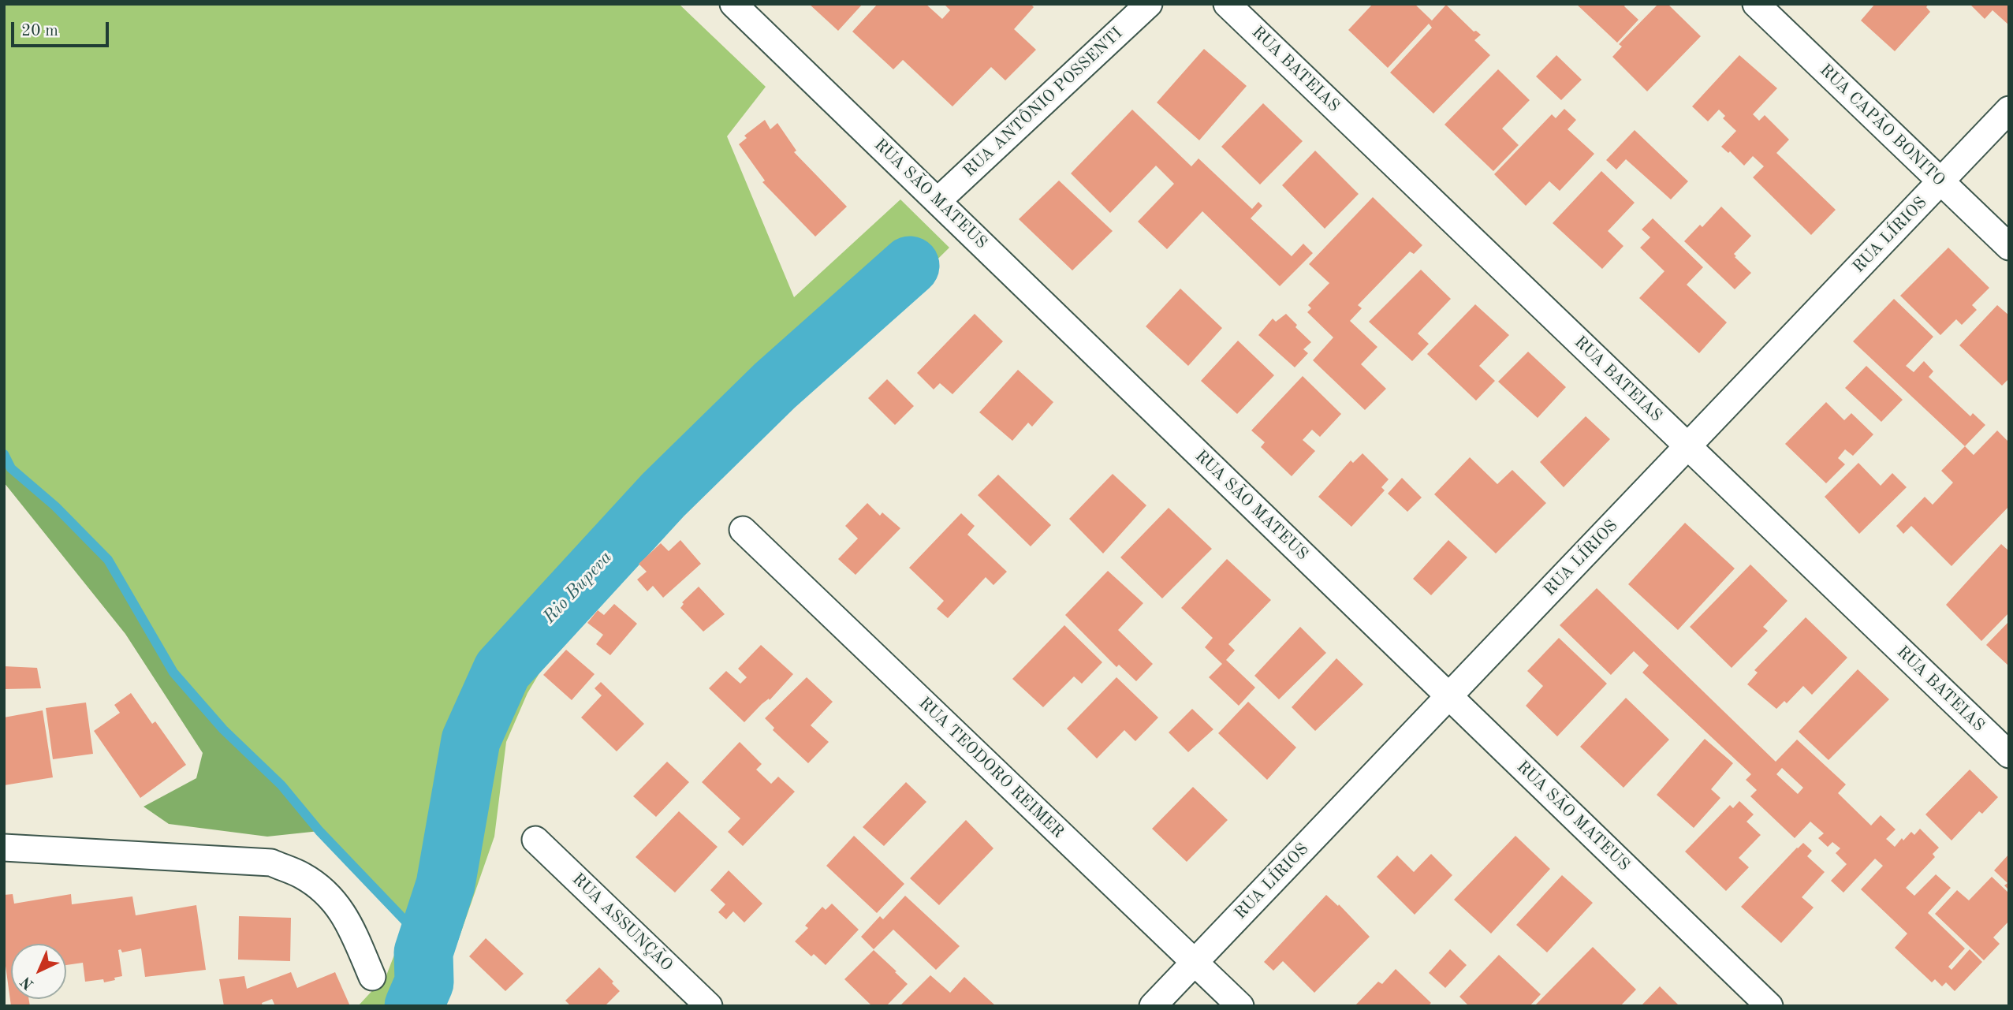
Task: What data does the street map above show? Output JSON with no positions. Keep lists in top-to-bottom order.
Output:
{
  "streets": {
    "street": [
      "RUA BATEIAS",
      "RUA ANTÔNIO POSSENTI",
      "RUA CAPÃO BONITO",
      "RUA SÃO MATEUS",
      "RUA LÍRIOS",
      "RUA TEODORO REIMER",
      "RUA ASSUNÇÃO"
    ]
  },
  "crossings": [
    ["RUA BATEIAS", "RUA LÍRIOS"],
    ["RUA ANTÔNIO POSSENTI", "RUA SÃO MATEUS"],
    ["RUA CAPÃO BONITO", "RUA LÍRIOS"],
    ["RUA SÃO MATEUS", "RUA LÍRIOS"],
    ["RUA LÍRIOS", "RUA TEODORO REIMER"]
  ],
  "water": ["Rio Bupeva"],
  "scale_bar": "20 m",
  "north": "bottom left"
}
